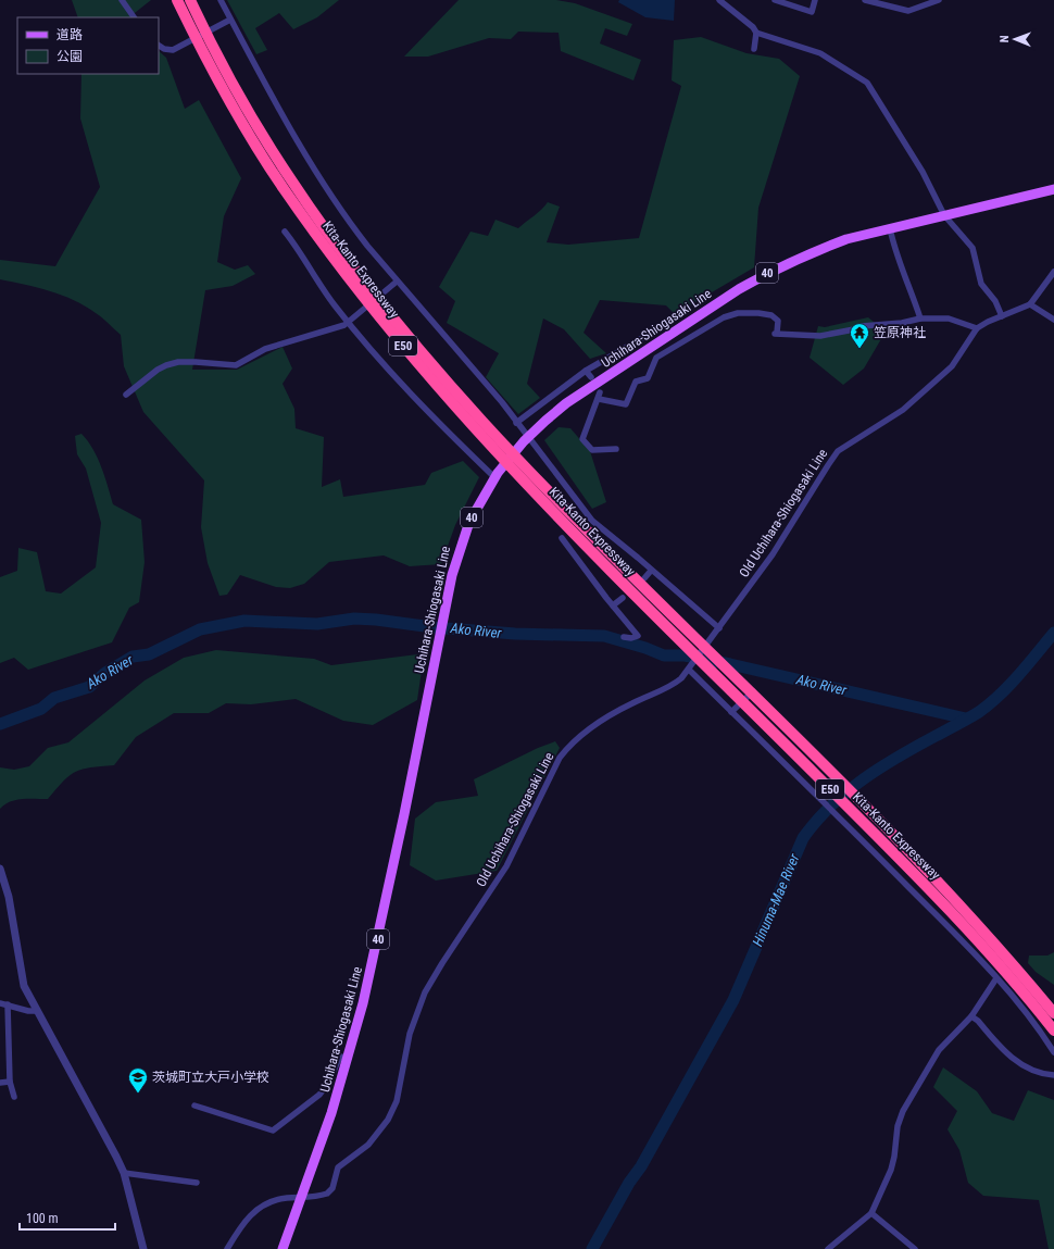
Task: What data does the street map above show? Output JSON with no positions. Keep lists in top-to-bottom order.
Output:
{
  "streets": {
    "highway": ["Kita-Kanto Expressway", "E50"],
    "main road": ["40", "Uchihara-Shiogasaki Line"],
    "street": ["Old Uchihara-Shiogasaki Line"]
  },
  "crossings": [
    ["Uchihara-Shiogasaki Line", "Old Uchihara-Shiogasaki Line"]
  ],
  "water": ["Ako River", "Hinuma-Mae River"],
  "places": {
    "temple": ["笠原神社"],
    "school or university": ["茨城町立大戸小学校"]
  },
  "legend": ["道路", "公園"],
  "scale_bar": "100 m",
  "north": "left"
}
